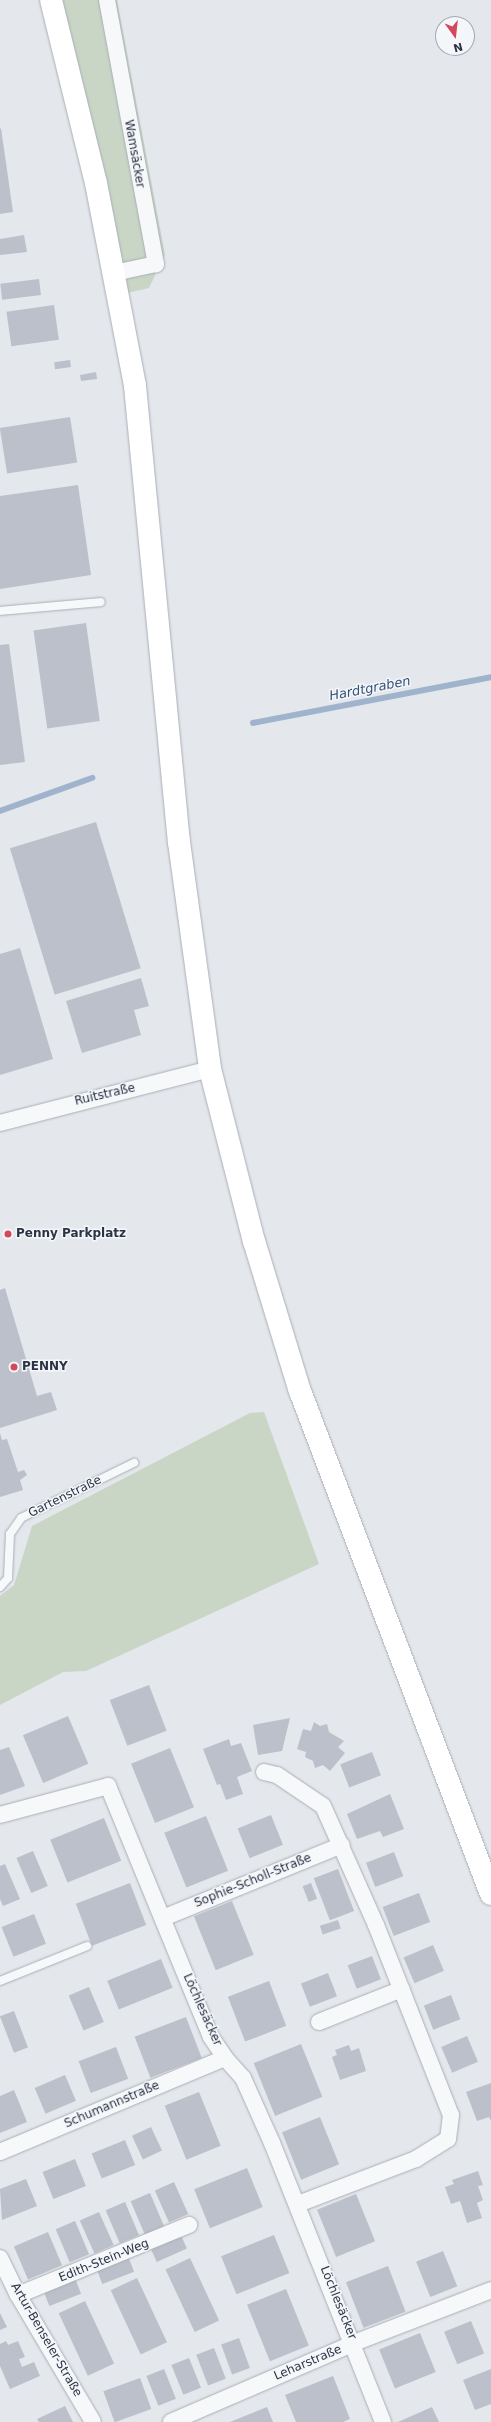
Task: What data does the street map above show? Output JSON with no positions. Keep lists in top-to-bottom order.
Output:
{
  "streets": {
    "street": [
      "Wamsäcker",
      "Ruitstraße",
      "Sophie-Scholl-Straße",
      "Löchlesäcker",
      "Schumannstraße",
      "Edith-Stein-Weg",
      "Artur-Benseler-Straße",
      "Leharstraße"
    ],
    "lane": ["Gartenstraße"]
  },
  "crossings": [
    ["Sophie-Scholl-Straße", "Löchlesäcker"],
    ["Löchlesäcker", "Schumannstraße"],
    ["Löchlesäcker", "Leharstraße"],
    ["Edith-Stein-Weg", "Artur-Benseler-Straße"]
  ],
  "water": ["Hardtgraben"],
  "places": ["Penny Parkplatz", "PENNY"],
  "north": "bottom"
}
